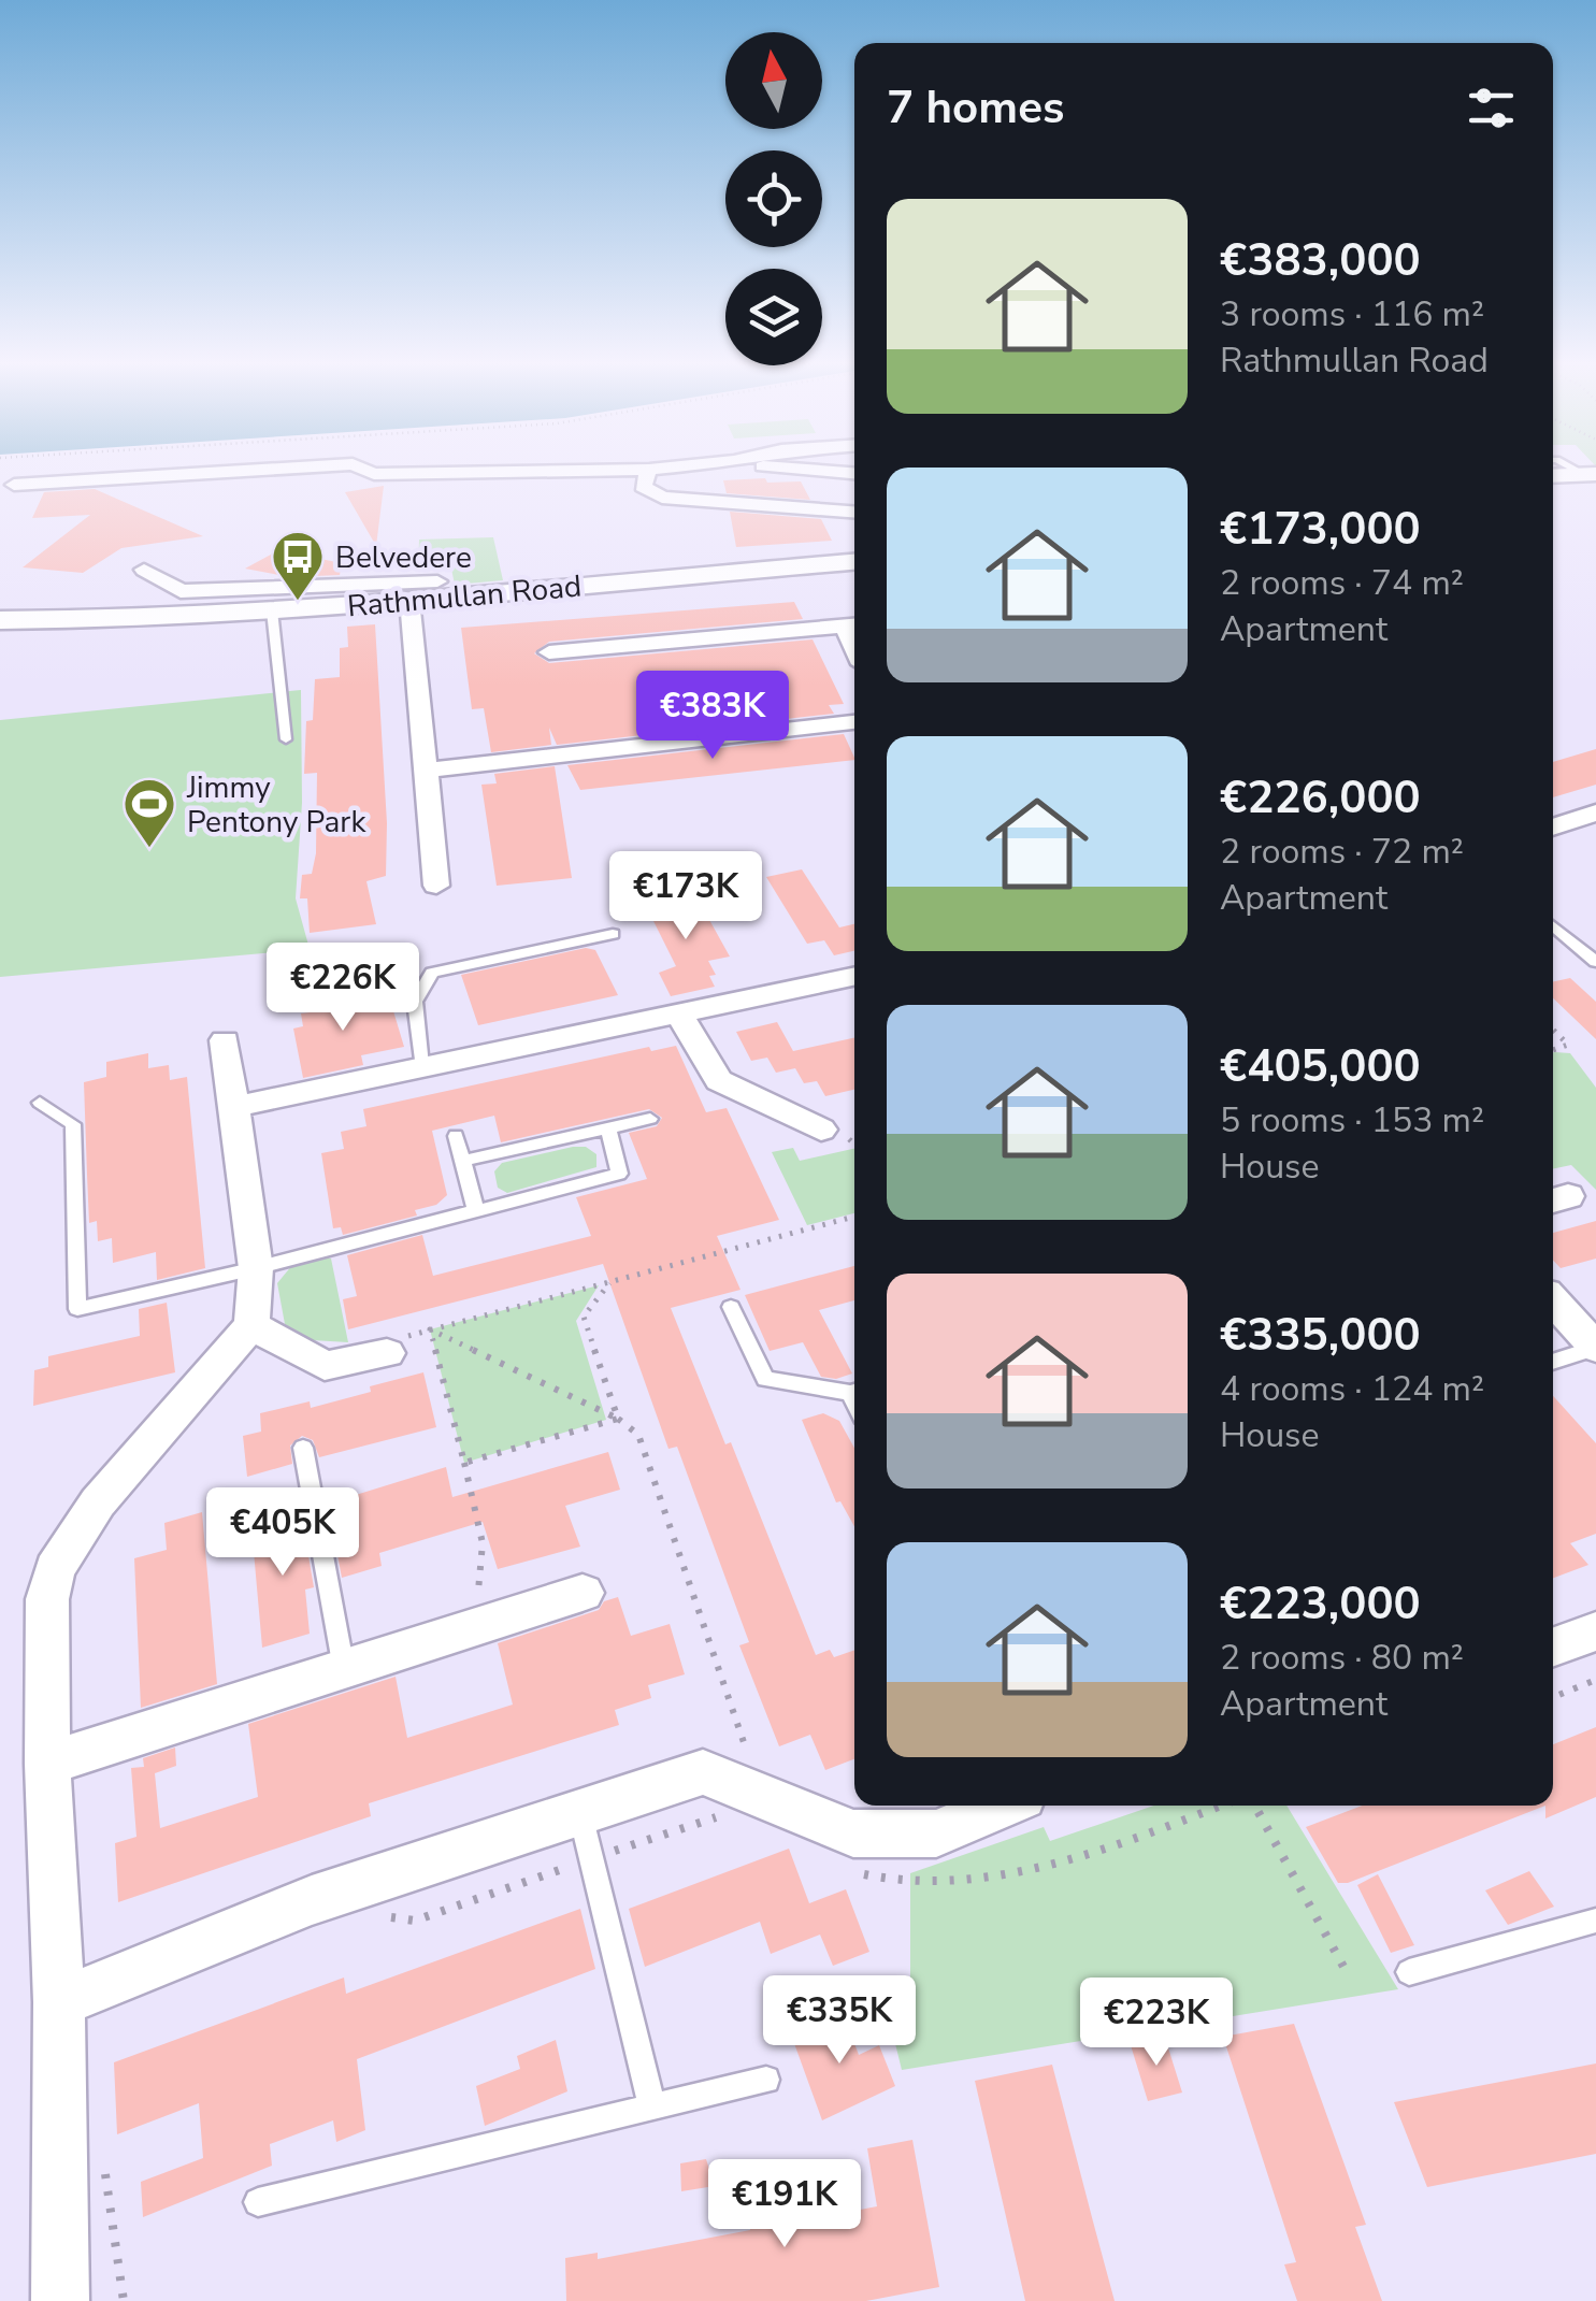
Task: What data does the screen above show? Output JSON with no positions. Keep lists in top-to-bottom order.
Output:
{
  "streets": {
    "street": ["Rathmullan Road"]
  },
  "places": {
    "bus stop": ["Belvedere"],
    "sports": ["Jimmy Pentony Park"]
  },
  "north": "top",
  "page": {
    "heading": "7 homes",
    "list": [
      {
        "name": "€383,000",
        "note": "3 rooms · 116 m² · Rathmullan Road"
      },
      {
        "name": "€173,000",
        "note": "2 rooms · 74 m² · Apartment"
      },
      {
        "name": "€226,000",
        "note": "2 rooms · 72 m² · Apartment"
      },
      {
        "name": "€405,000",
        "note": "5 rooms · 153 m² · House"
      },
      {
        "name": "€335,000",
        "note": "4 rooms · 124 m² · House"
      },
      {
        "name": "€223,000",
        "note": "2 rooms · 80 m² · Apartment"
      }
    ],
    "price": [
      "€383K",
      "€173K",
      "€226K",
      "€405K",
      "€335K",
      "€223K",
      "€191K"
    ]
  }
}
